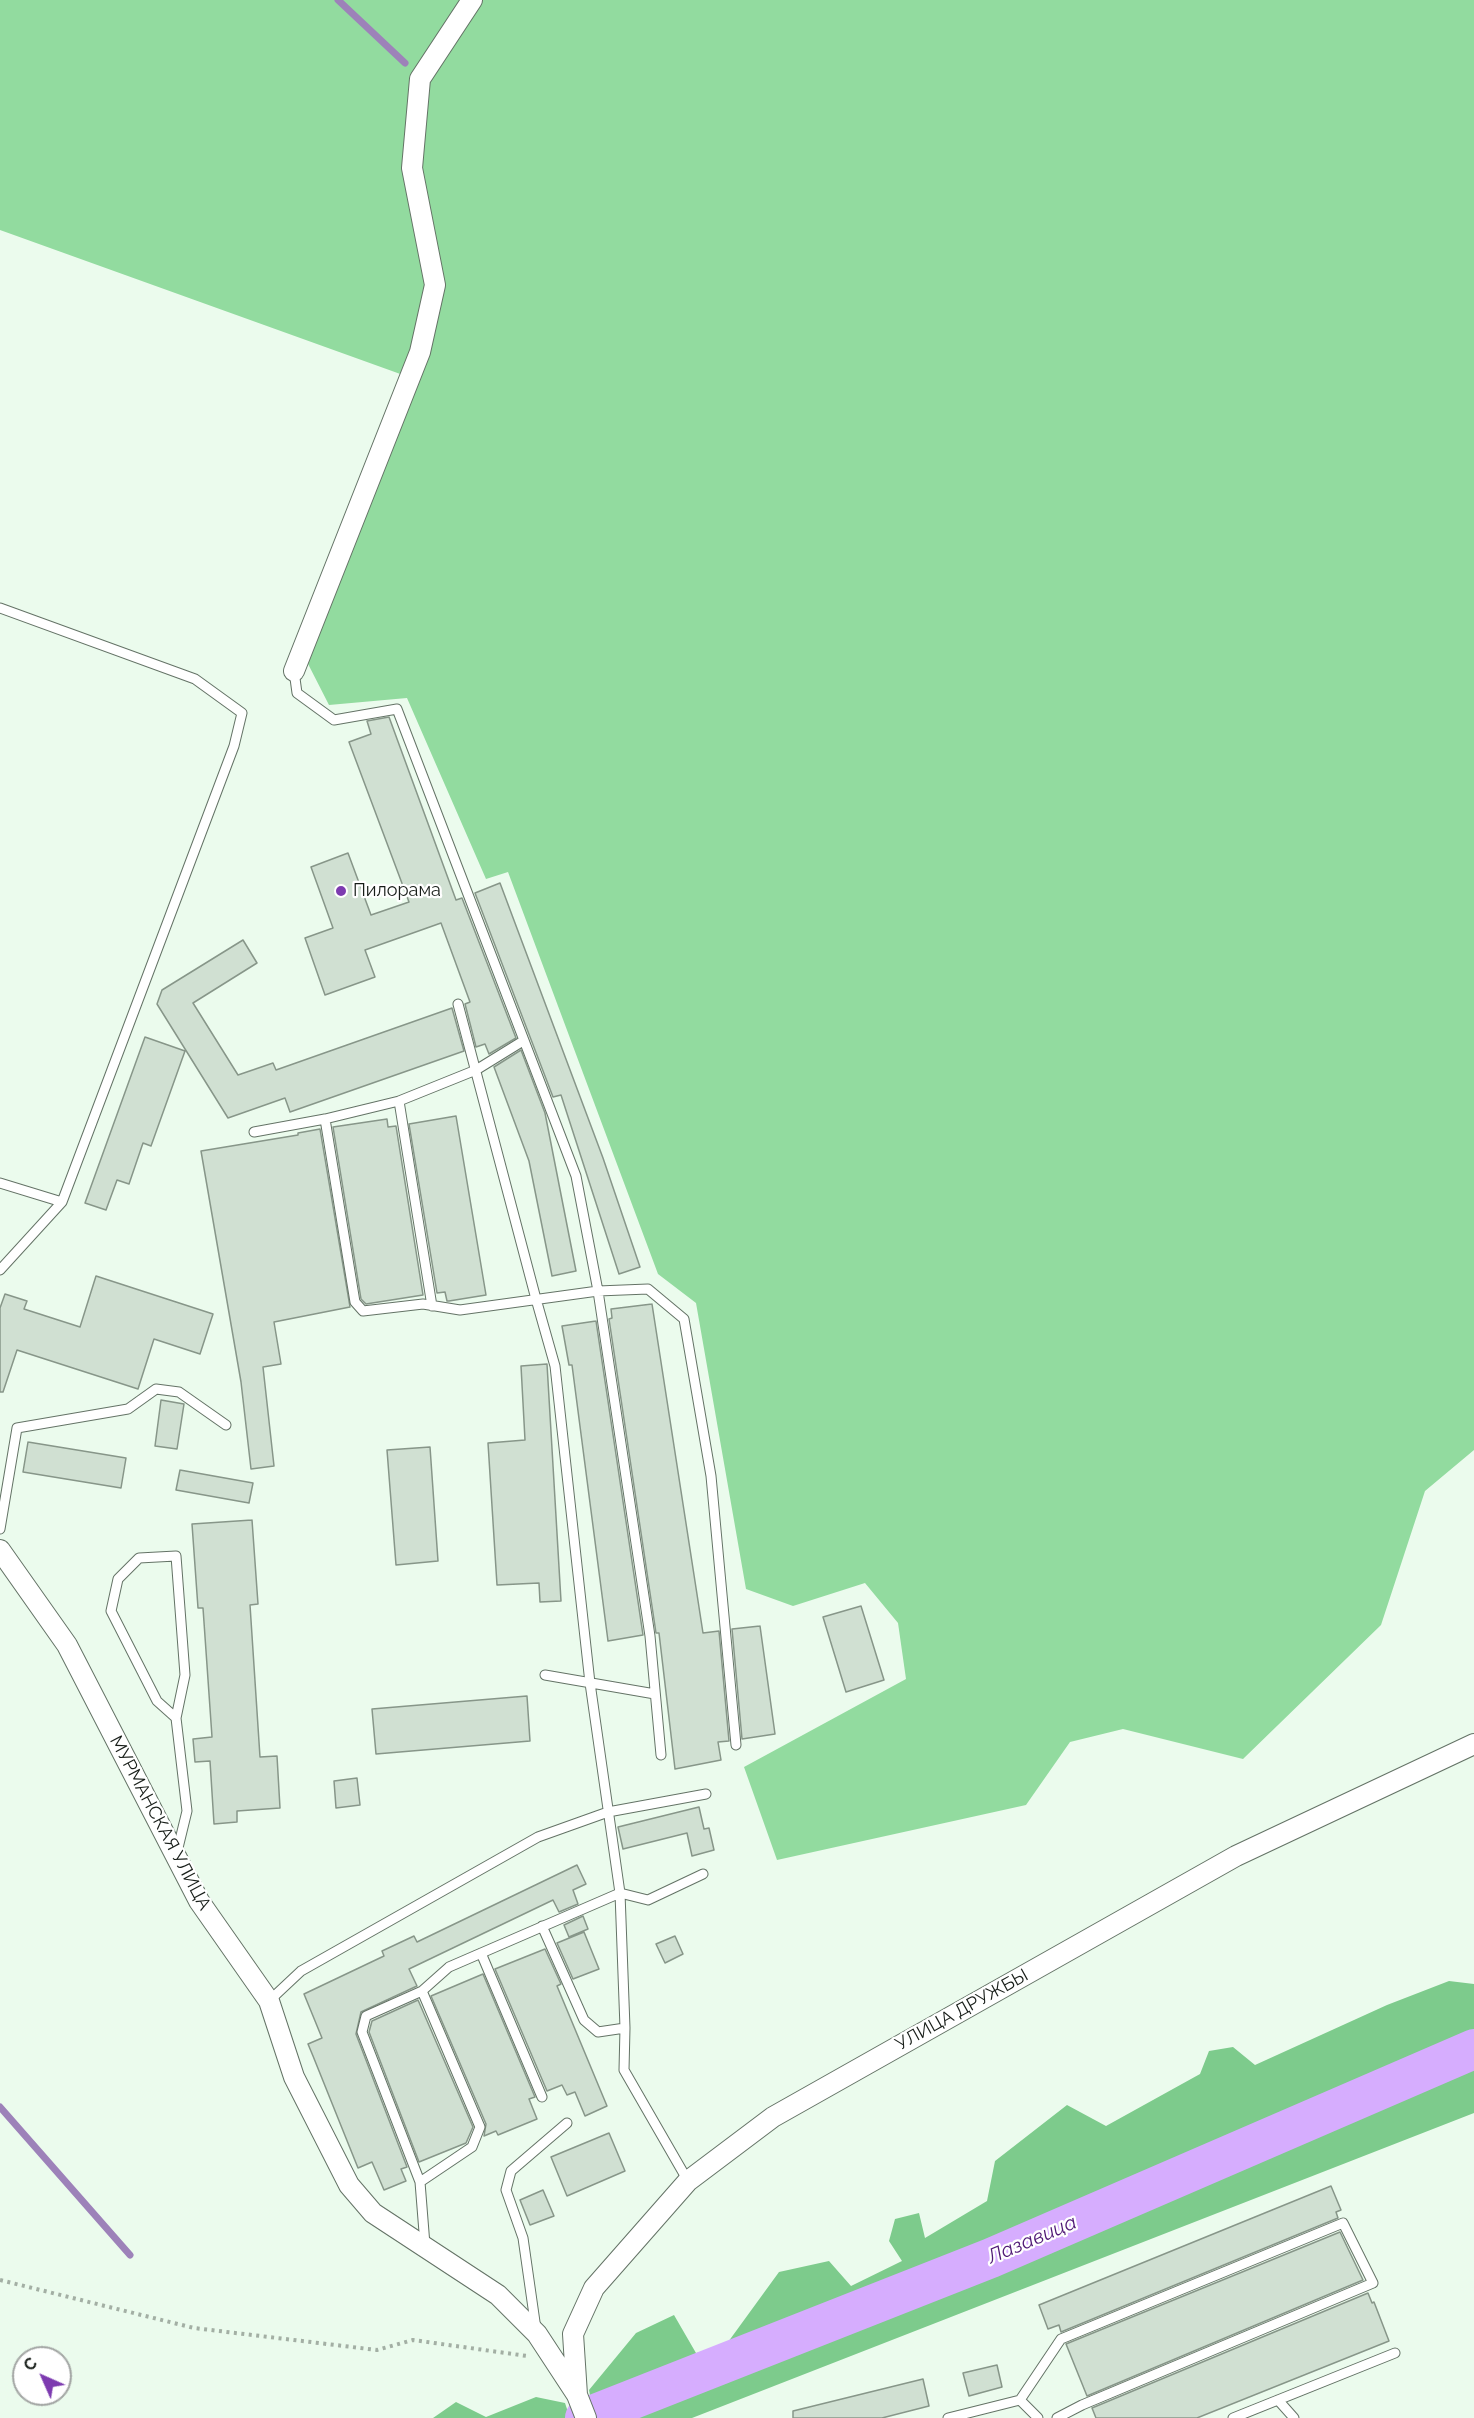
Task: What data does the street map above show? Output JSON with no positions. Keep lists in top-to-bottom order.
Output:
{
  "streets": {
    "street": ["МУРМАНСКАЯ УЛИЦА", "УЛИЦА ДРУЖБЫ"]
  },
  "crossings": [
    ["МУРМАНСКАЯ УЛИЦА", "УЛИЦА ДРУЖБЫ"]
  ],
  "water": ["Лазавица"],
  "places": ["Пилорама"],
  "north": "top left"
}
